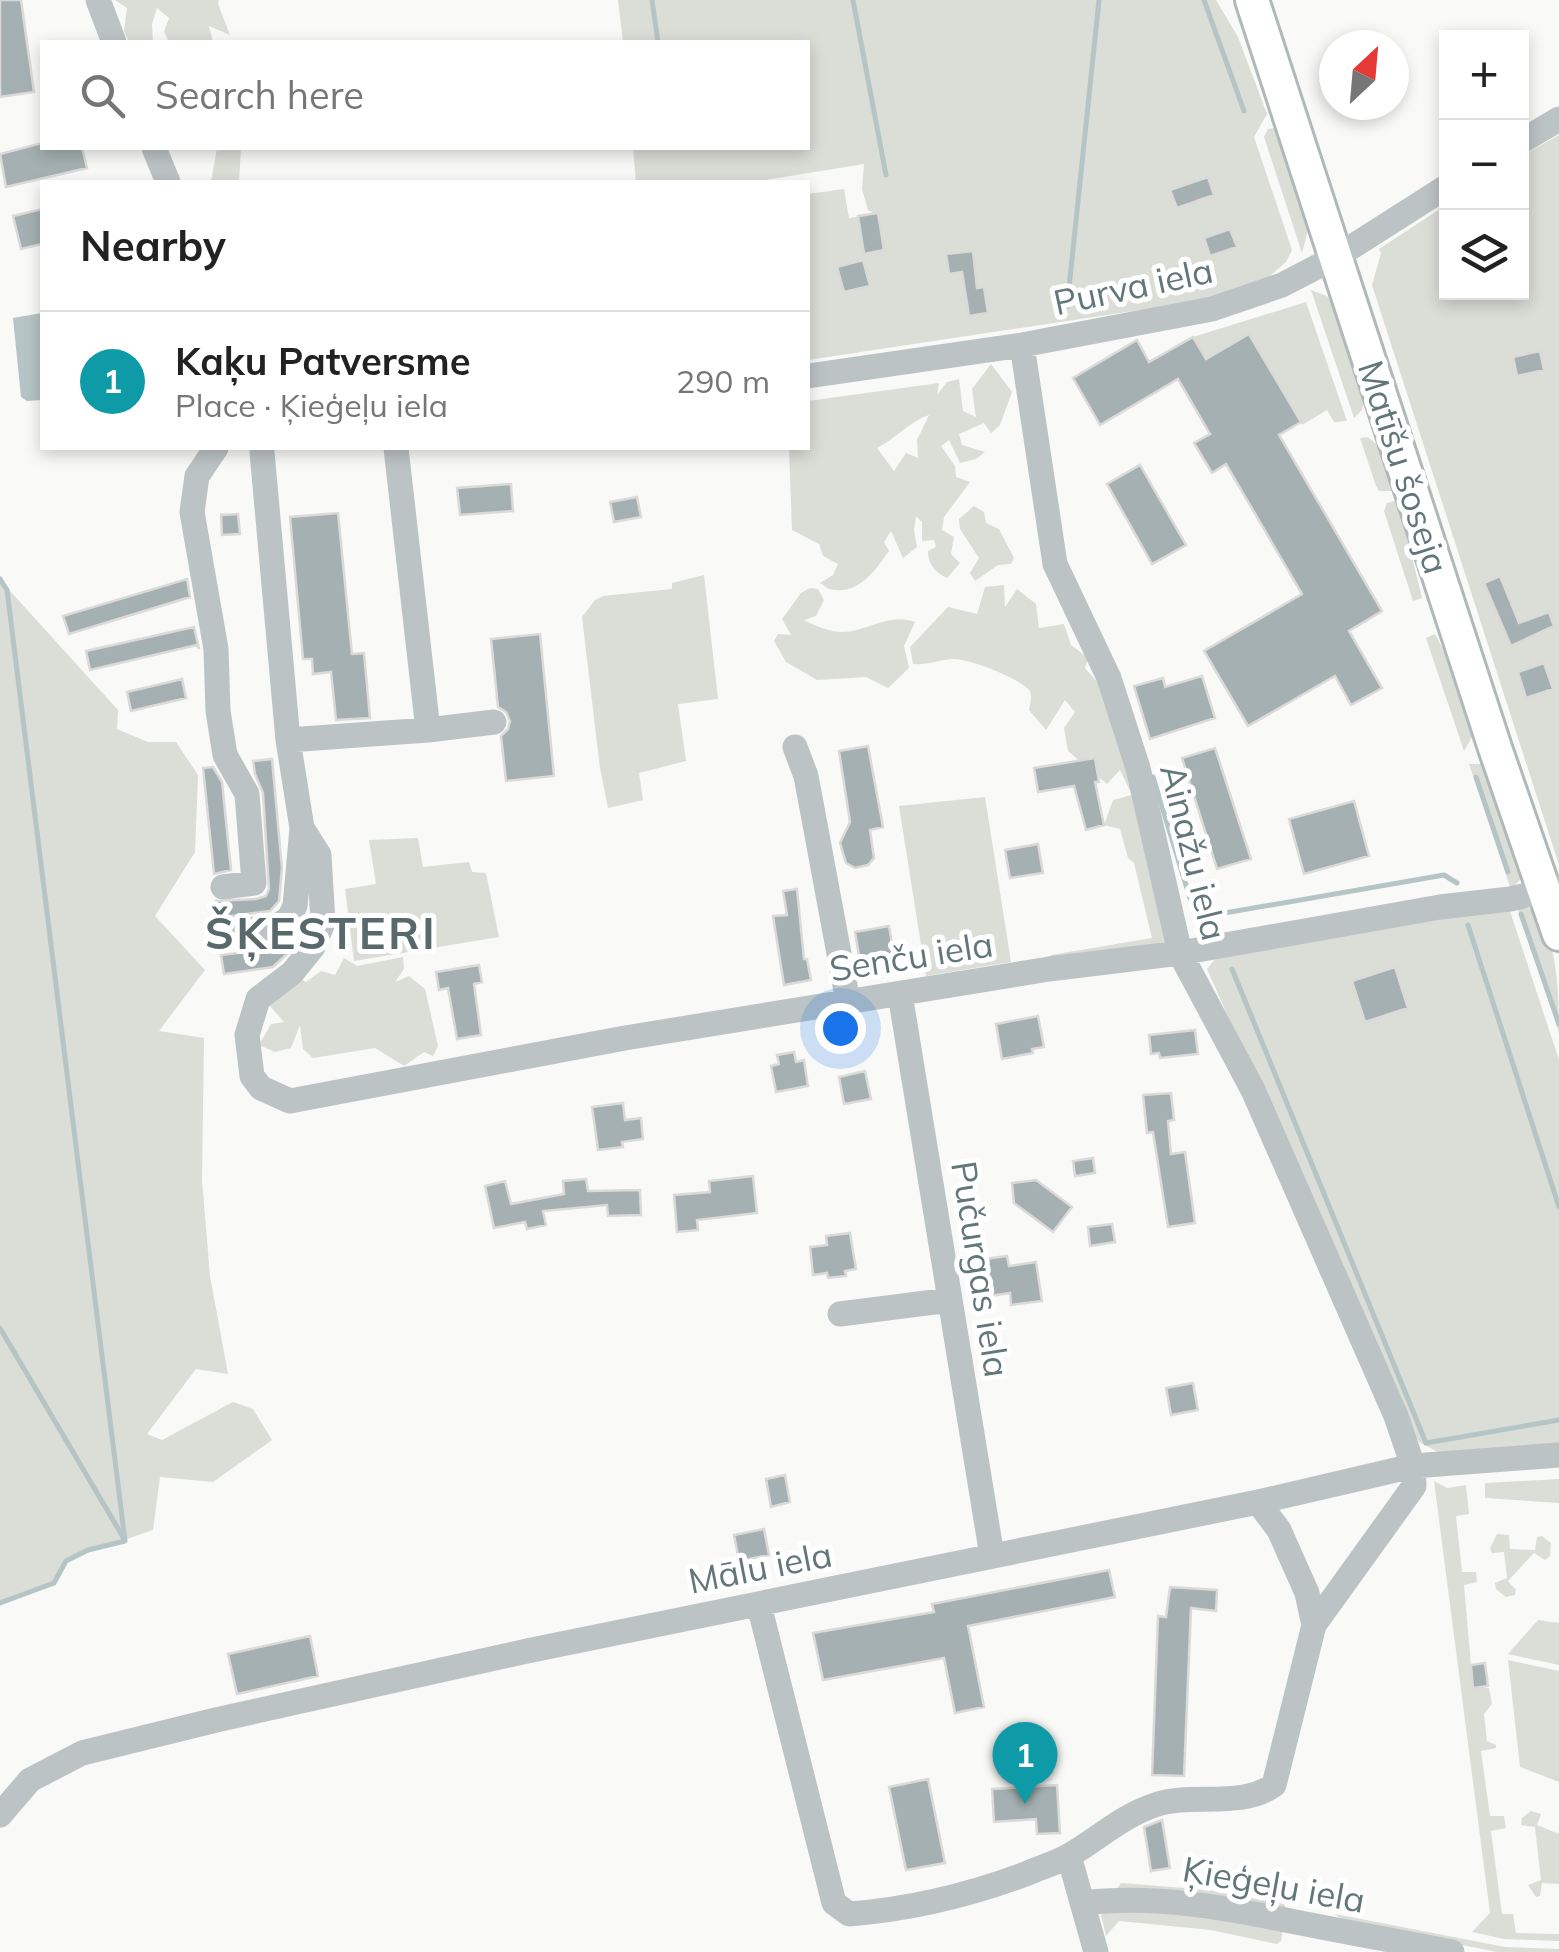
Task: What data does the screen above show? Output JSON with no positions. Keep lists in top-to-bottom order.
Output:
{
  "streets": {
    "main road": ["Matīšu šoseja"],
    "street": [
      "Purva iela",
      "Ainažu iela",
      "Senču iela",
      "Pučurgas iela",
      "Mālu iela",
      "Ķieģeļu iela"
    ]
  },
  "crossings": [
    ["Purva iela", "Matīšu šoseja"],
    ["Purva iela", "Ainažu iela"],
    ["Matīšu šoseja", "Senču iela"],
    ["Ainažu iela", "Senču iela"],
    ["Ainažu iela", "Mālu iela"],
    ["Senču iela", "Pučurgas iela"],
    ["Pučurgas iela", "Mālu iela"]
  ],
  "districts": ["ŠĶESTERI"],
  "north": "top right",
  "page": {
    "map_buttons": ["+", "−"],
    "search": "Search here",
    "heading": "Nearby",
    "list": [
      {
        "mark": "1",
        "name": "Kaķu Patversme",
        "note": "Place · Ķieģeļu iela",
        "value": "290 m"
      }
    ],
    "pins": "1"
  }
}
